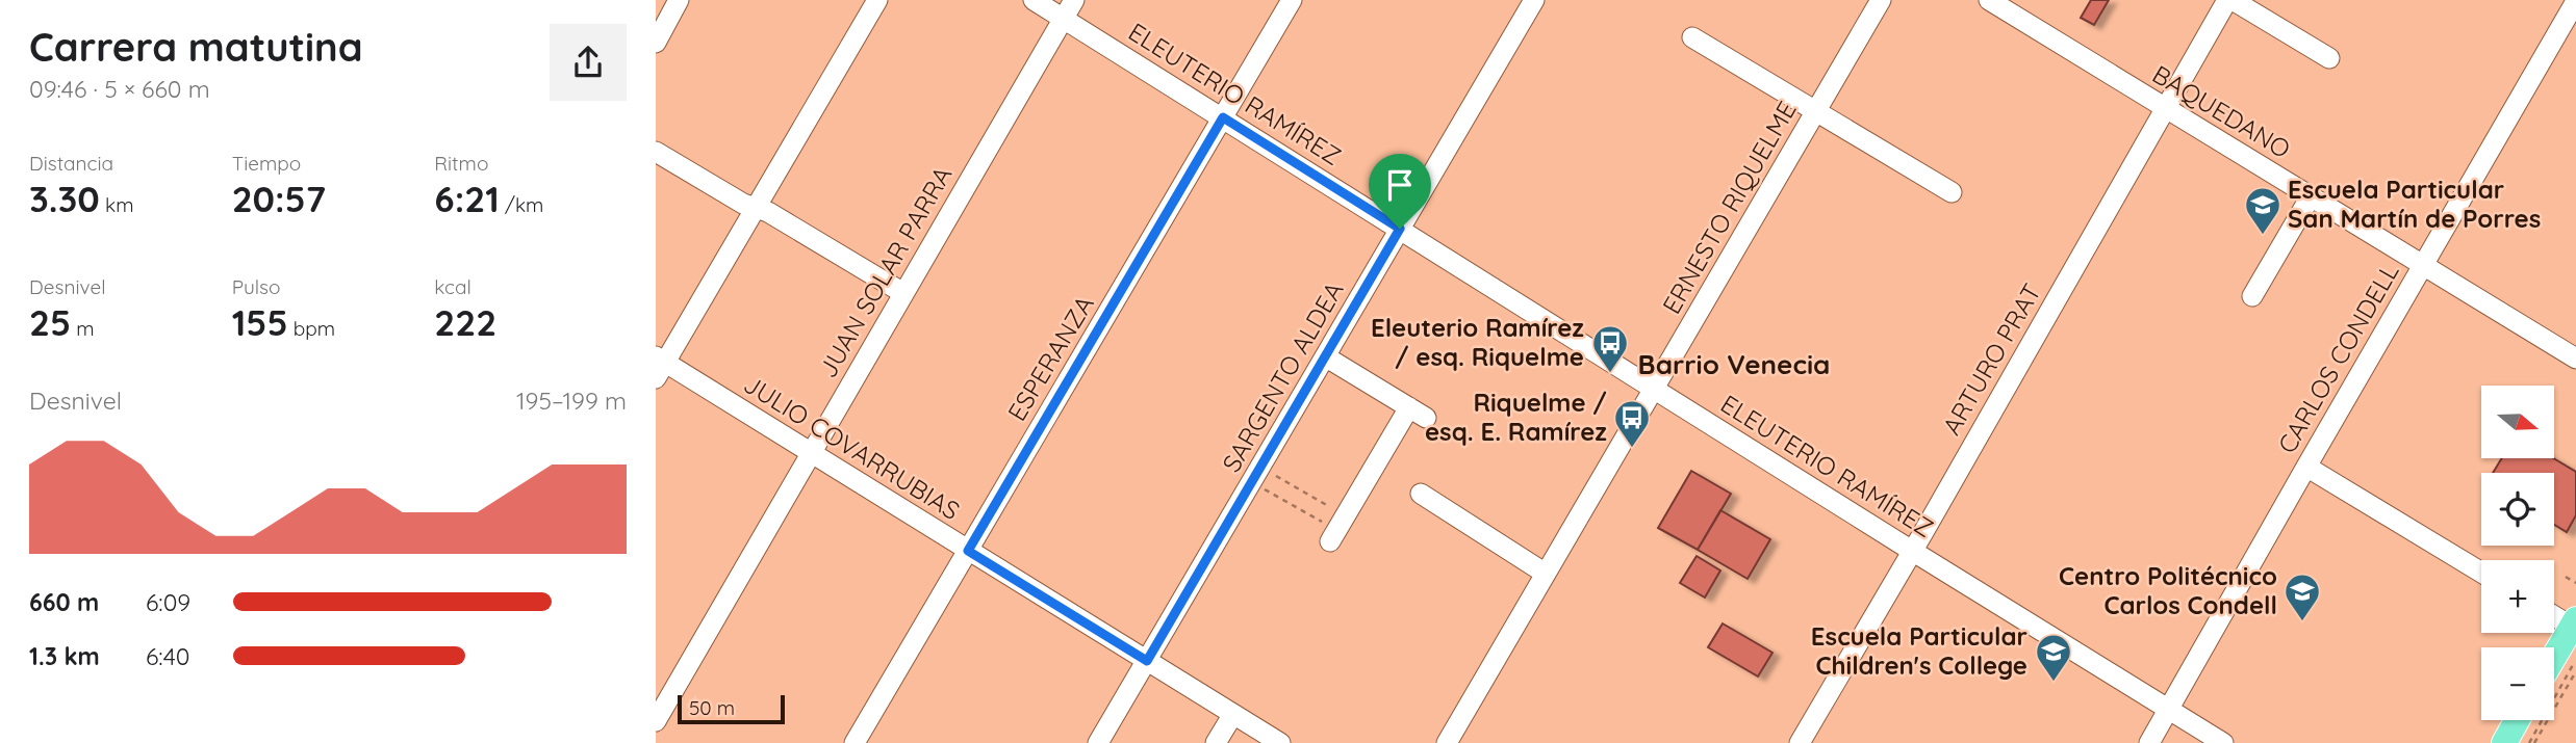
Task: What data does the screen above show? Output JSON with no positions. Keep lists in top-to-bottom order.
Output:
{
  "streets": {
    "street": [
      "ELEUTERIO RAMÍREZ",
      "BAQUEDANO",
      "ERNESTO RIQUELME",
      "JUAN SOLAR PARRA",
      "ESPERANZA",
      "CARLOS CONDELL",
      "ARTURO PRAT",
      "SARGENTO ALDEA",
      "JULIO COVARRUBIAS"
    ]
  },
  "crossings": [
    ["ELEUTERIO RAMÍREZ", "ERNESTO RIQUELME"],
    ["ELEUTERIO RAMÍREZ", "JUAN SOLAR PARRA"],
    ["ELEUTERIO RAMÍREZ", "ESPERANZA"],
    ["ELEUTERIO RAMÍREZ", "CARLOS CONDELL"],
    ["ELEUTERIO RAMÍREZ", "ARTURO PRAT"],
    ["ELEUTERIO RAMÍREZ", "SARGENTO ALDEA"],
    ["BAQUEDANO", "CARLOS CONDELL"],
    ["BAQUEDANO", "ARTURO PRAT"],
    ["JUAN SOLAR PARRA", "JULIO COVARRUBIAS"],
    ["ESPERANZA", "JULIO COVARRUBIAS"],
    ["SARGENTO ALDEA", "JULIO COVARRUBIAS"]
  ],
  "districts": ["Barrio Venecia"],
  "places": {
    "school or university": ["Escuela Particular San Martín de Porres", "Centro Politécnico Carlos Condell", "Escuela Particular Children's College"],
    "bus stop": ["Eleuterio Ramírez / esq. Riquelme", "Riquelme / esq. E. Ramírez"]
  },
  "scale_bar": "50 m",
  "north": "right",
  "page": {
    "heading": ["Carrera matutina", "09:46 · 5 × 660 m"],
    "stats": [
      ["Distancia", "3.30 km"],
      ["Tiempo", "20:57"],
      ["Ritmo", "6:21 /km"],
      ["Desnivel", "25 m"],
      ["Pulso", "155 bpm"],
      ["kcal", "222"]
    ],
    "chart": ["Desnivel", "195–199 m"],
    "map_buttons": ["+", "−"],
    "list": [
      {
        "name": "660 m",
        "note": "6:09"
      },
      {
        "name": "1.3 km",
        "note": "6:40"
      }
    ],
    "scale": "50 m"
  }
}
